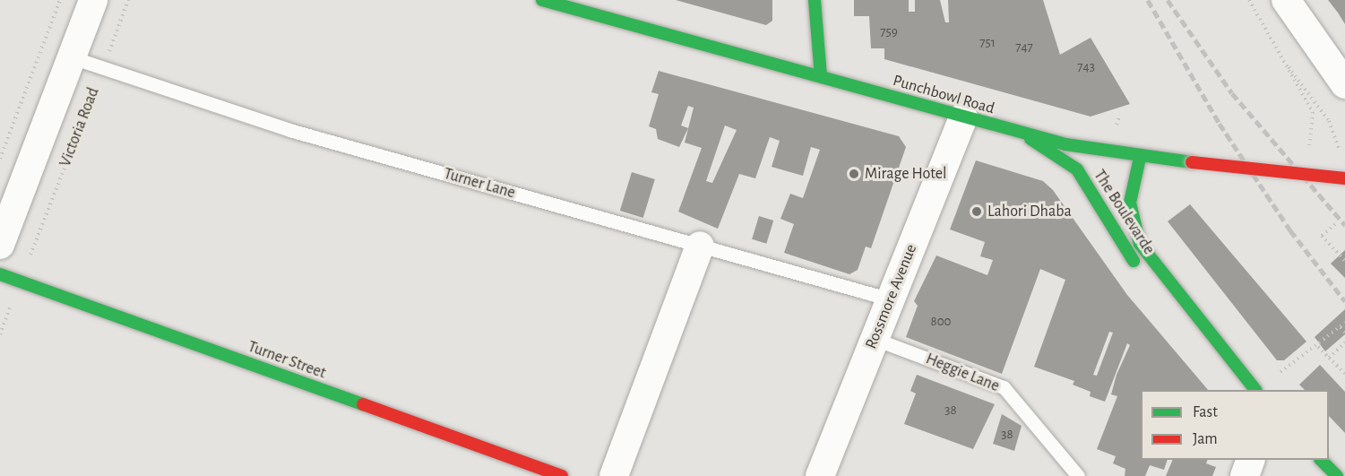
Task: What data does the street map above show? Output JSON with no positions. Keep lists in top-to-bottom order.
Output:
{
  "streets": {
    "street": [
      "Punchbowl Road",
      "Victoria Road",
      "The Boulevarde",
      "Rossmore Avenue",
      "Turner Street"
    ],
    "lane": ["Turner Lane", "Heggie Lane"]
  },
  "crossings": [
    ["Punchbowl Road", "The Boulevarde"],
    ["Punchbowl Road", "Rossmore Avenue"],
    ["Victoria Road", "Turner Lane"],
    ["Turner Lane", "Rossmore Avenue"],
    ["Rossmore Avenue", "Heggie Lane"]
  ],
  "places": ["Mirage Hotel", "Lahori Dhaba"],
  "house_numbers": [
    "759",
    "751",
    "747",
    "743",
    "800",
    "38",
    "38"
  ],
  "legend": ["Fast", "Jam"]
}
